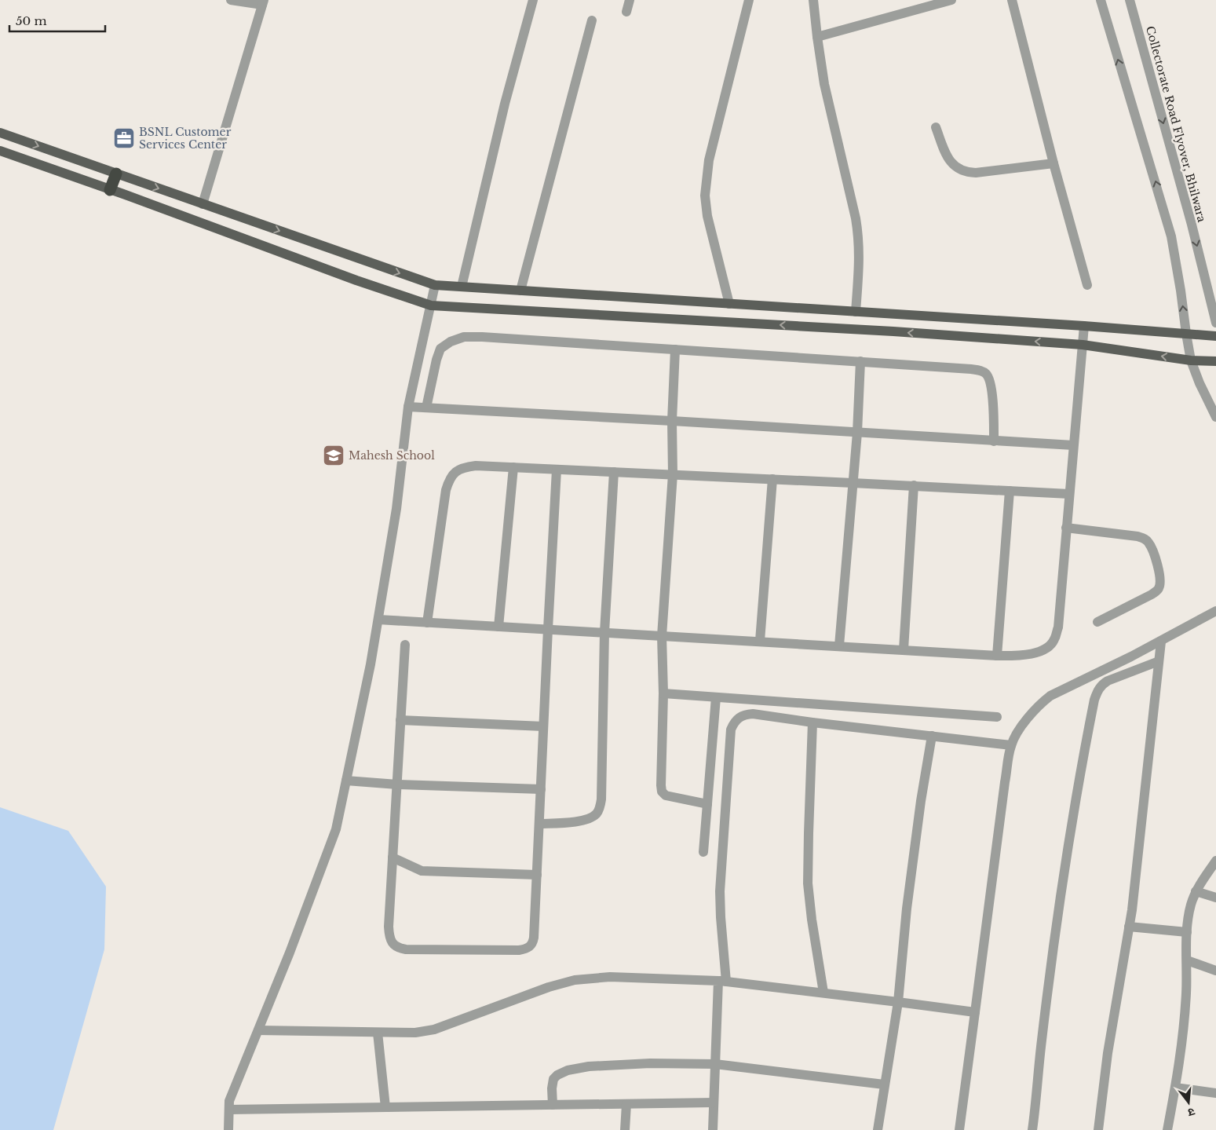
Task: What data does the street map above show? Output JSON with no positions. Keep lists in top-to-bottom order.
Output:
{
  "streets": {
    "street": ["Collectorate Road Flyover, Bhilwara"]
  },
  "places": {
    "office": ["BSNL Customer Services Center"],
    "school or university": ["Mahesh School"]
  },
  "scale_bar": "50 m",
  "north": "bottom"
}
